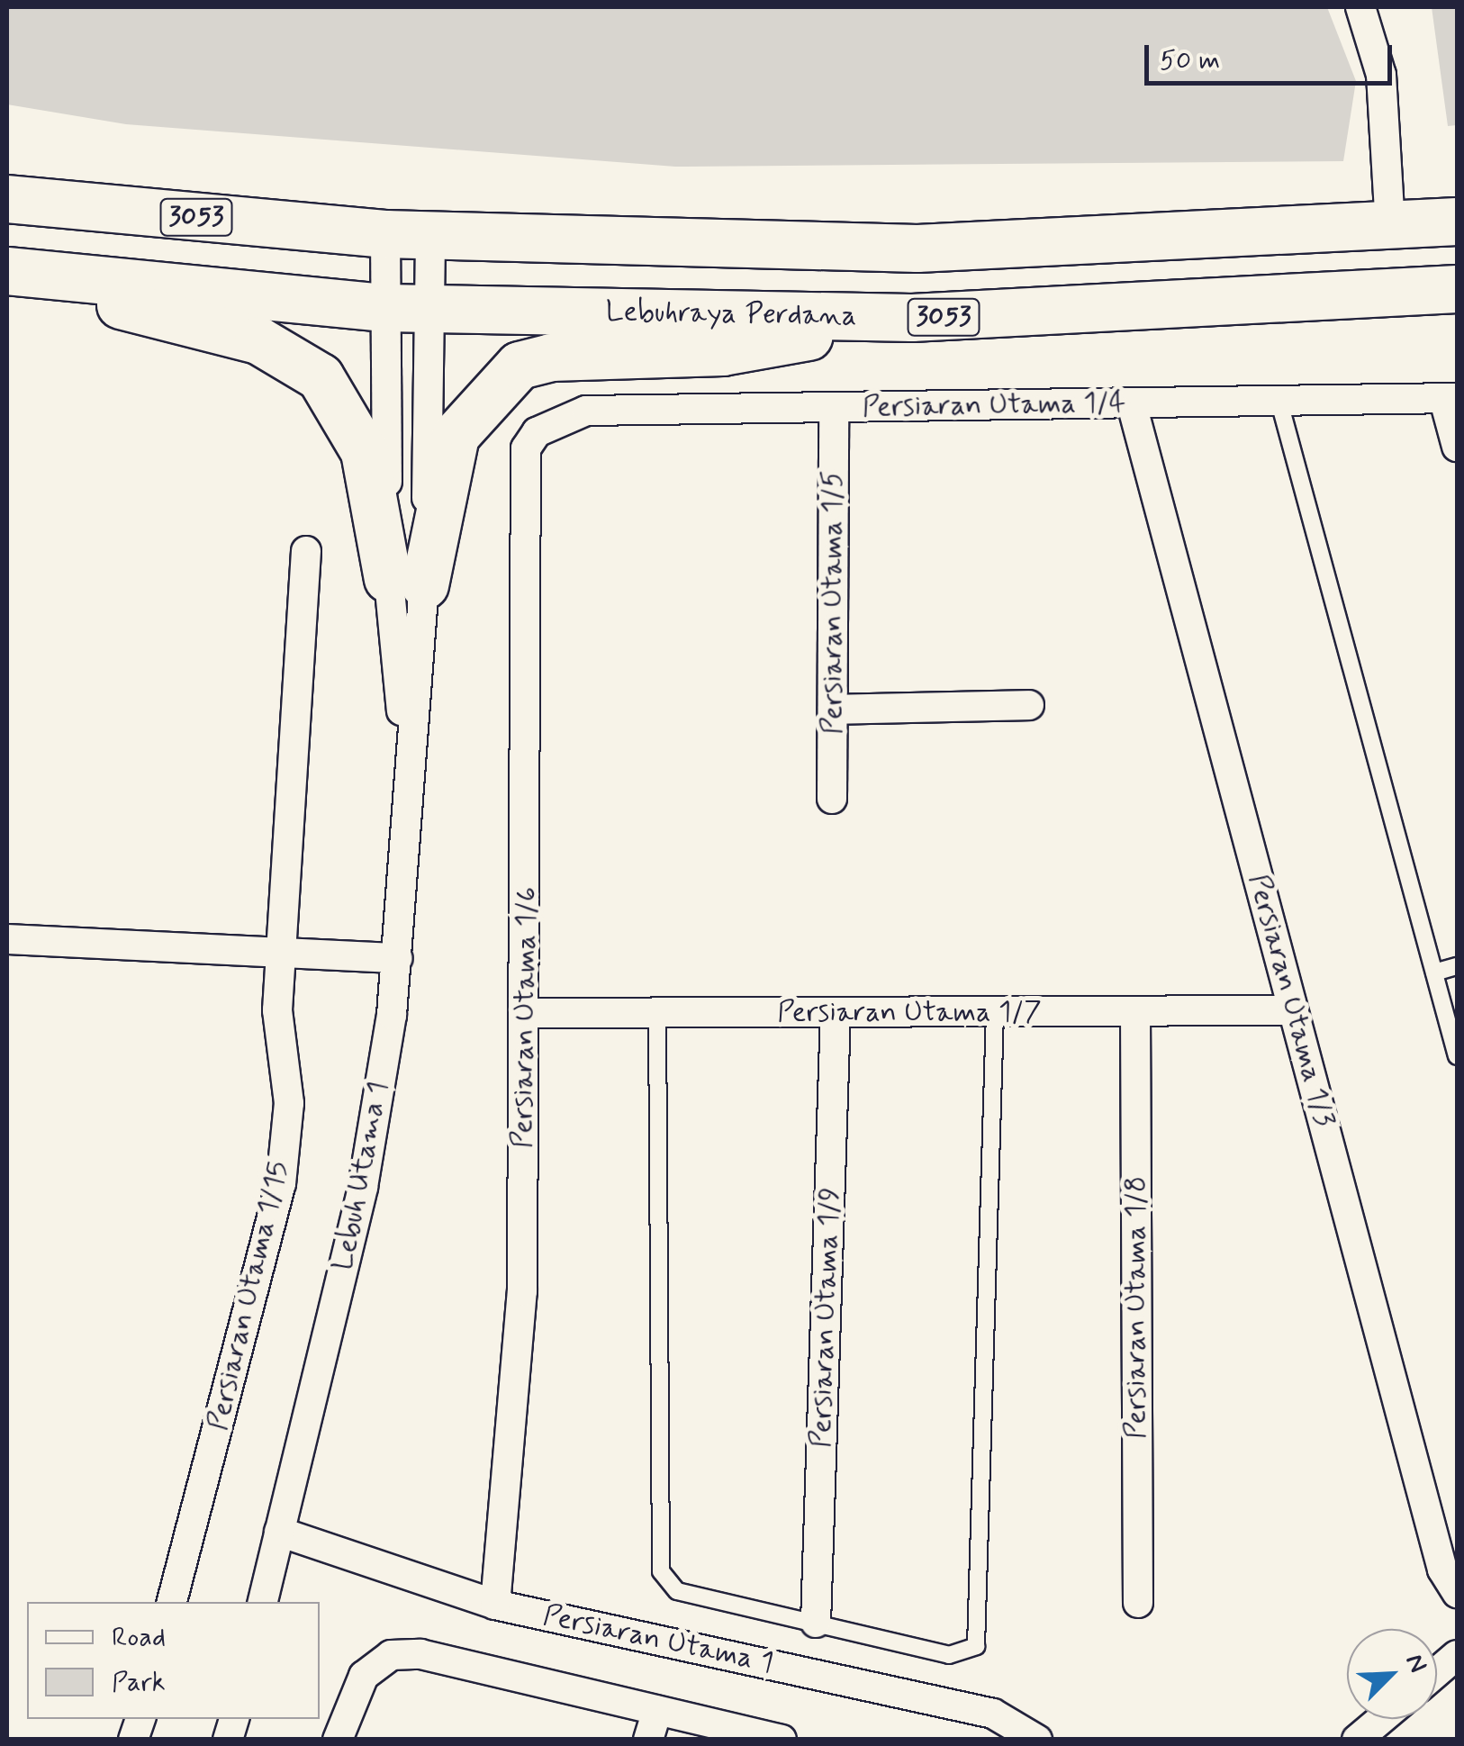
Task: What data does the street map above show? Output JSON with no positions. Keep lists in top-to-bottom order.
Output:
{
  "streets": {
    "main road": ["3053", "Lebuhraya Perdana"],
    "street": [
      "Persiaran Utama 1/4",
      "Persiaran Utama 1/5",
      "Persiaran Utama 1/3",
      "Persiaran Utama 1/7",
      "Persiaran Utama 1/6",
      "Lebuh Utama 1",
      "Persiaran Utama 1/15",
      "Persiaran Utama 1/8",
      "Persiaran Utama 1/9",
      "Persiaran Utama 1"
    ]
  },
  "crossings": [
    ["Persiaran Utama 1/4", "Persiaran Utama 1/5"],
    ["Persiaran Utama 1/4", "Persiaran Utama 1/3"],
    ["Persiaran Utama 1/4", "Persiaran Utama 1/6"],
    ["Persiaran Utama 1/3", "Persiaran Utama 1/7"],
    ["Persiaran Utama 1/7", "Persiaran Utama 1/6"],
    ["Persiaran Utama 1/7", "Persiaran Utama 1/8"],
    ["Persiaran Utama 1/7", "Persiaran Utama 1/9"],
    ["Persiaran Utama 1/6", "Persiaran Utama 1"],
    ["Lebuh Utama 1", "Persiaran Utama 1"]
  ],
  "legend": ["Road", "Park"],
  "scale_bar": "50 m",
  "north": "top right"
}
